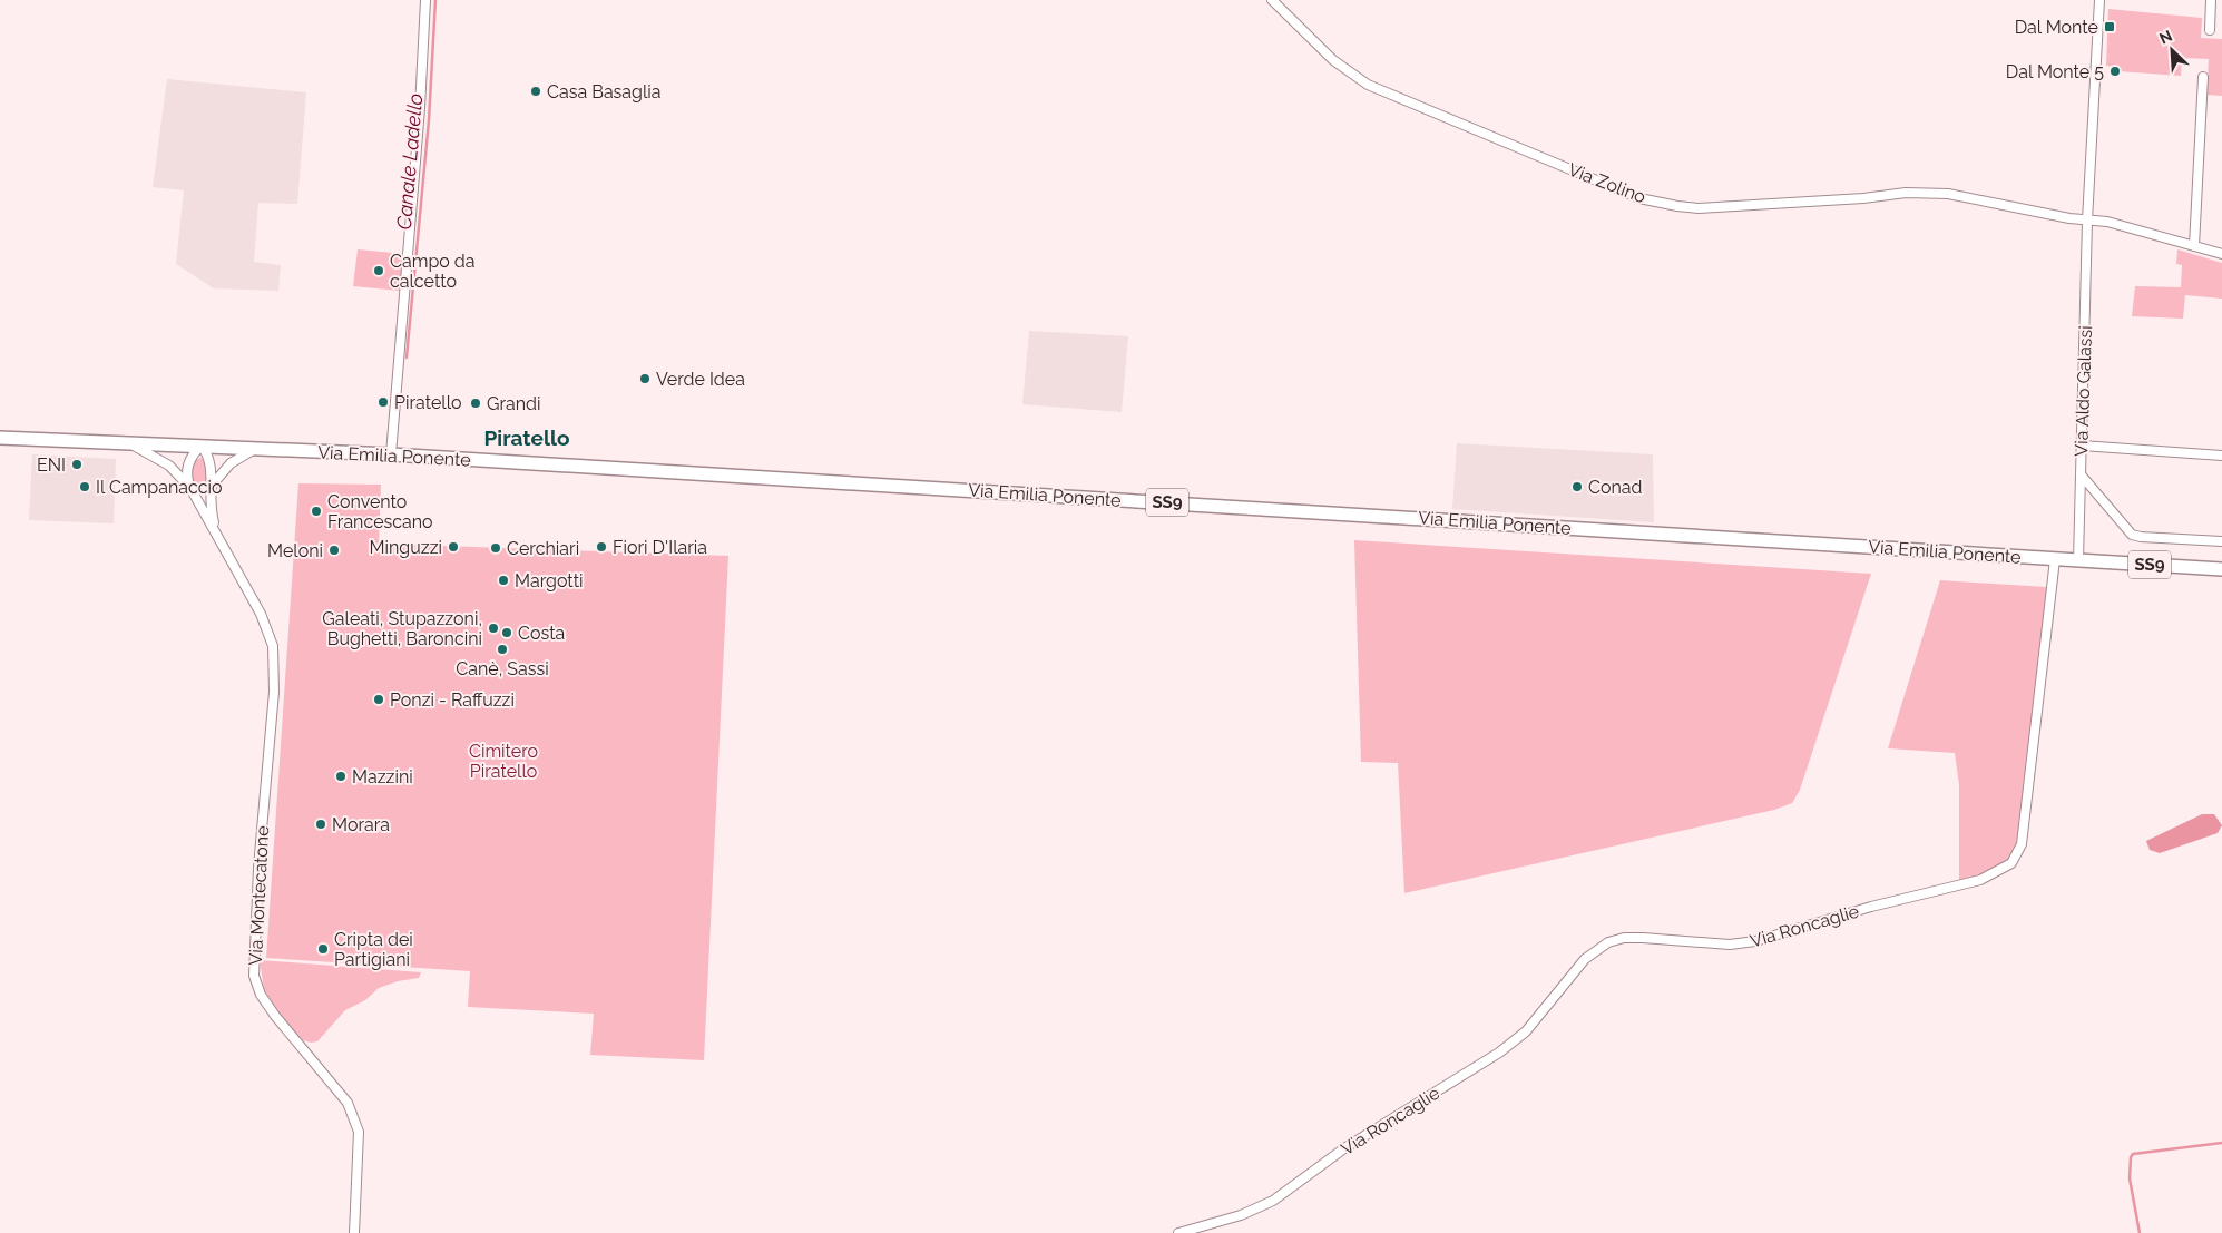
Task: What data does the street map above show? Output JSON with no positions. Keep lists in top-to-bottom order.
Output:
{
  "streets": {
    "main road": ["Via Emilia Ponente", "SS9"],
    "street": [
      "Via Zolino",
      "Via Aldo Galassi",
      "Via Montecatone",
      "Via Roncaglie"
    ]
  },
  "crossings": [
    ["Via Zolino", "Via Aldo Galassi"],
    ["Via Aldo Galassi", "Via Emilia Ponente"],
    ["Via Emilia Ponente", "Via Montecatone"],
    ["Via Emilia Ponente", "Via Roncaglie"]
  ],
  "districts": ["Piratello"],
  "water": ["Canale Ladello"],
  "parks": ["Cimitero Piratello"],
  "places": {
    "transit": ["Dal Monte"],
    "other": [
      "Dal Monte 5",
      "Casa Basaglia",
      "Campo da calcetto",
      "Verde Idea",
      "Piratello",
      "Grandi",
      "ENI",
      "Il Campanaccio",
      "Conad",
      "Convento Francescano",
      "Minguzzi",
      "Fiori D'Ilaria",
      "Cerchiari",
      "Meloni",
      "Margotti",
      "Galeati, Stupazzoni, Bughetti, Baroncini",
      "Costa",
      "Canè, Sassi",
      "Ponzi - Raffuzzi",
      "Mazzini",
      "Morara",
      "Cripta dei Partigiani"
    ]
  },
  "north": "top left"
}
